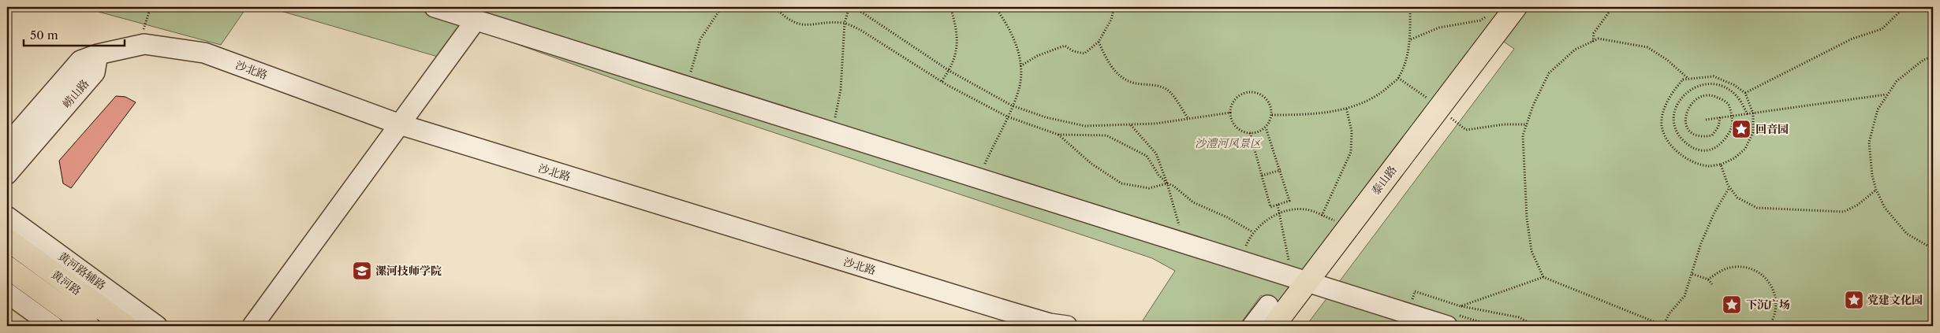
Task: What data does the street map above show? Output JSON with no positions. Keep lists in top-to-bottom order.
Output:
{
  "streets": {
    "main road": ["泰山路", "黄河路"],
    "street": ["沙北路", "崂山路", "黄河路辅路"]
  },
  "crossings": [
    ["沙北路", "崂山路"]
  ],
  "parks": ["沙澧河风景区"],
  "places": {
    "place": ["回音园", "党建文化园", "下沉广场"],
    "school or university": ["漯河技师学院"]
  },
  "scale_bar": "50 m"
}
